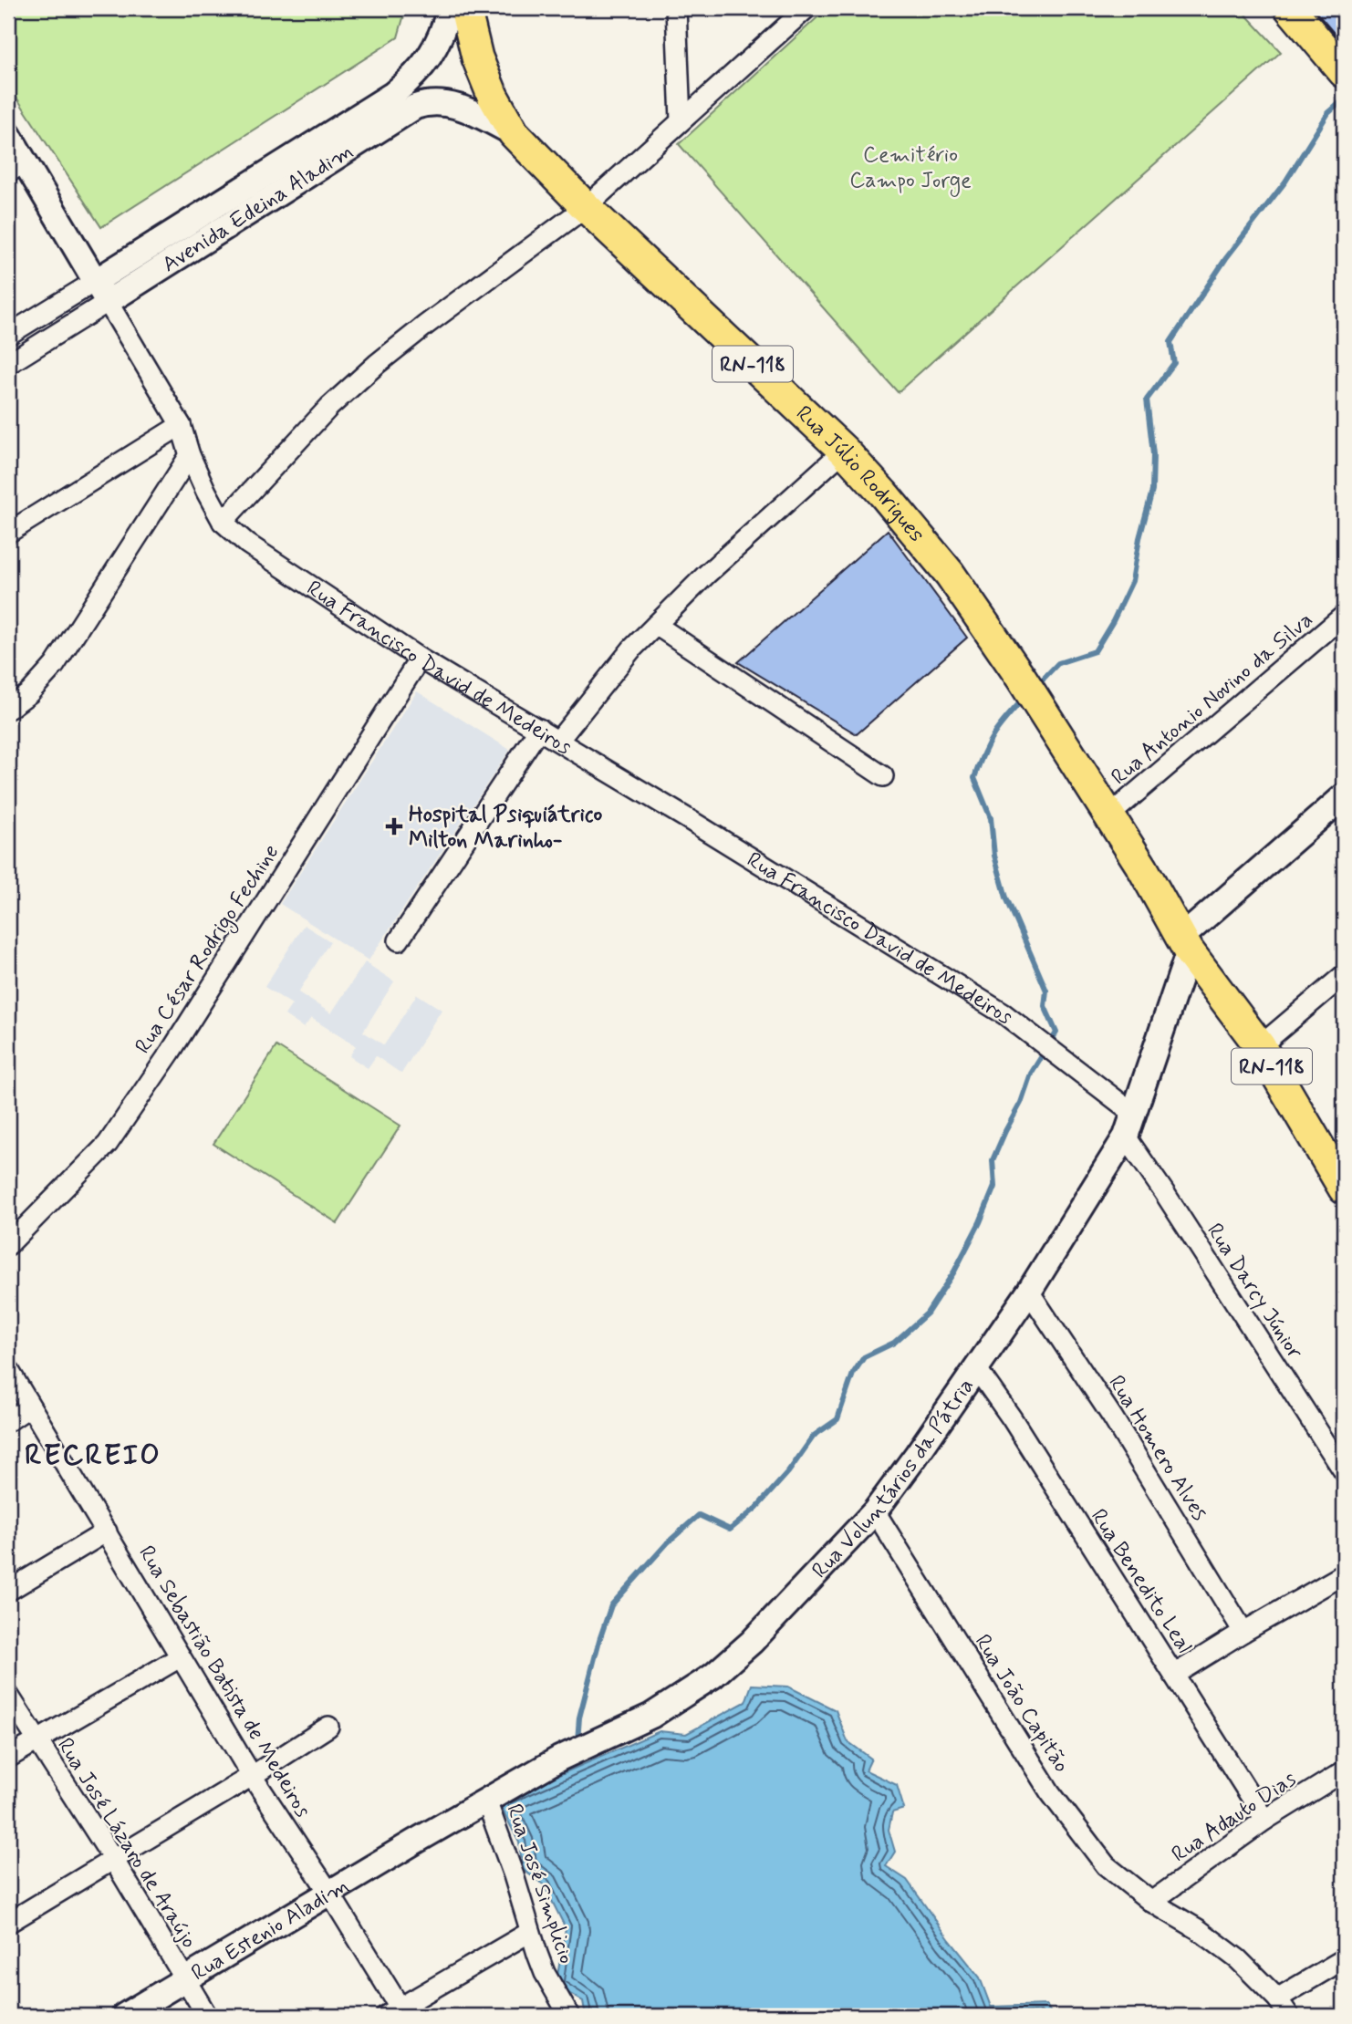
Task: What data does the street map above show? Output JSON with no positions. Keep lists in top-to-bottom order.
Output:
{
  "streets": {
    "main road": ["RN-118", "Rua Júlio Rodrigues"],
    "street": [
      "Avenida Edeina Aladim",
      "Rua Francisco David de Medeiros",
      "Rua Antonio Novino da Silva",
      "Rua César Rodrigo Fechine",
      "Rua Darcy Júnior",
      "Rua Homero Alves",
      "Rua Voluntários da Pátria",
      "Rua Benedito Leal",
      "Rua Sebastião Batista de Medeiros",
      "Rua João Capitão",
      "Rua Adauto Dias",
      "Rua José Lázaro de Araújo",
      "Rua José Simplicio",
      "Rua Estenio Aladim"
    ]
  },
  "crossings": [
    ["Avenida Edeina Aladim", "Rua Júlio Rodrigues"],
    ["Avenida Edeina Aladim", "Rua Francisco David de Medeiros"],
    ["RN-118", "Rua Júlio Rodrigues"],
    ["RN-118", "Rua Voluntários da Pátria"],
    ["Rua Júlio Rodrigues", "Rua Antonio Novino da Silva"],
    ["Rua Júlio Rodrigues", "Rua Voluntários da Pátria"],
    ["Rua Francisco David de Medeiros", "Rua César Rodrigo Fechine"],
    ["Rua Francisco David de Medeiros", "Rua Voluntários da Pátria"],
    ["Rua Darcy Júnior", "Rua Voluntários da Pátria"],
    ["Rua Homero Alves", "Rua Voluntários da Pátria"],
    ["Rua Voluntários da Pátria", "Rua Benedito Leal"],
    ["Rua Voluntários da Pátria", "Rua João Capitão"],
    ["Rua Voluntários da Pátria", "Rua José Simplicio"],
    ["Rua Voluntários da Pátria", "Rua Estenio Aladim"],
    ["Rua Benedito Leal", "Rua Adauto Dias"],
    ["Rua Sebastião Batista de Medeiros", "Rua Estenio Aladim"],
    ["Rua João Capitão", "Rua Adauto Dias"],
    ["Rua José Lázaro de Araújo", "Rua Estenio Aladim"]
  ],
  "districts": ["RECREIO"],
  "parks": ["Cemitério Campo Jorge"],
  "places": {
    "health": ["Hospital Psiquiátrico Milton Marinho-"]
  }
}
